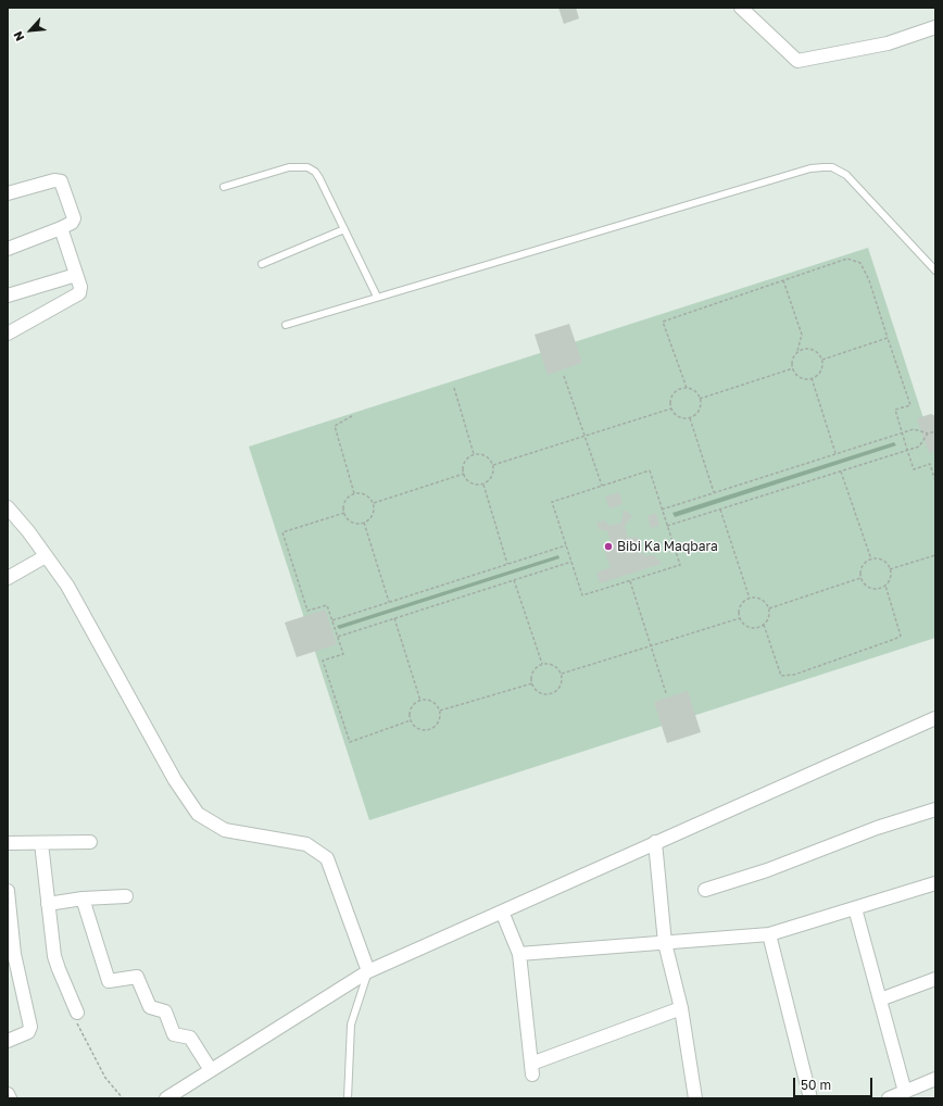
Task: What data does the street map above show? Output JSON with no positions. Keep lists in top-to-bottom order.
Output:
{
  "places": ["Bibi Ka Maqbara"],
  "scale_bar": "50 m",
  "north": "bottom left"
}
